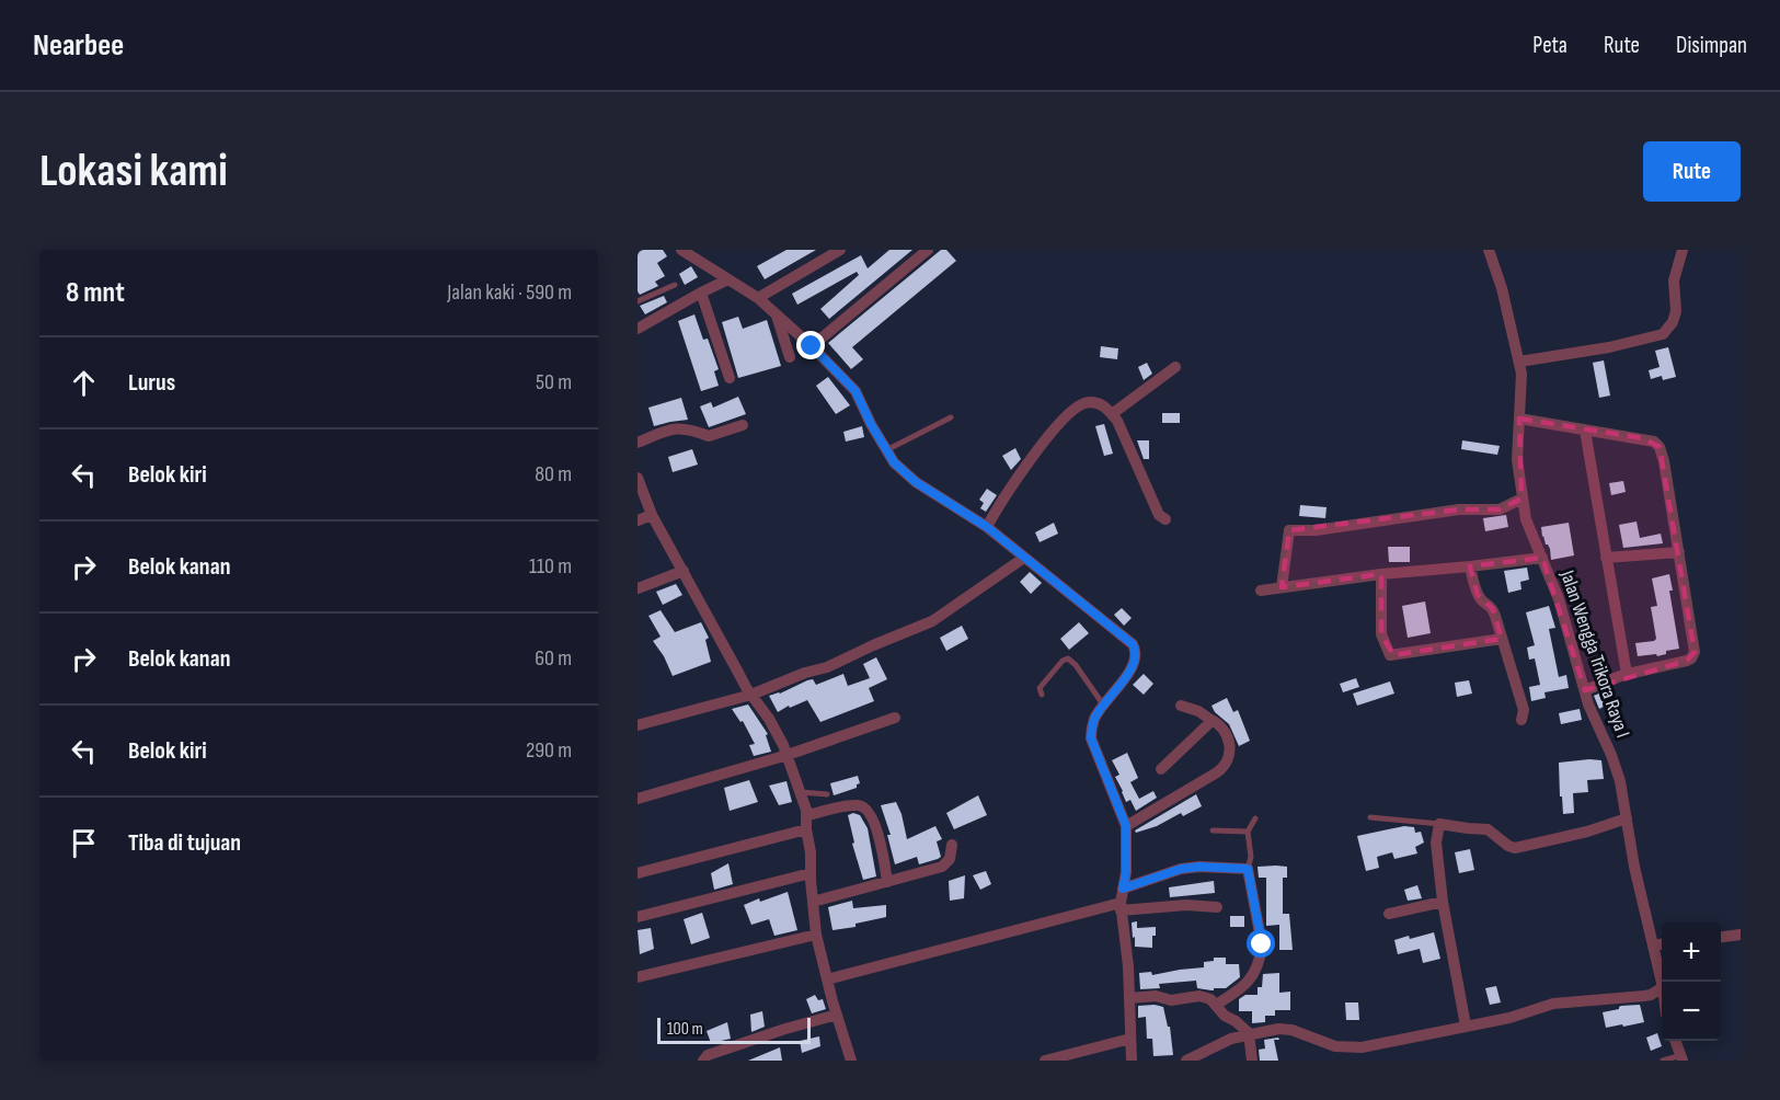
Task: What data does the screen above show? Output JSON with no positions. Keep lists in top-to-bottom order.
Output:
{
  "streets": {
    "street": ["Jalan Wengga Trikora Raya I"]
  },
  "scale_bar": "100 m",
  "page": {
    "header": "Nearbee",
    "nav": ["Peta", "Rute", "Disimpan"],
    "buttons": "Rute",
    "title": "Lokasi kami",
    "heading": ["8 mnt", "Jalan kaki · 590 m"],
    "list": [
      ["Lurus", "50 m"],
      ["Belok kiri", "80 m"],
      ["Belok kanan", "110 m"],
      ["Belok kanan", "60 m"],
      ["Belok kiri", "290 m"],
      "Tiba di tujuan"
    ],
    "map_buttons": ["+", "−"],
    "scale": "100 m"
  }
}
